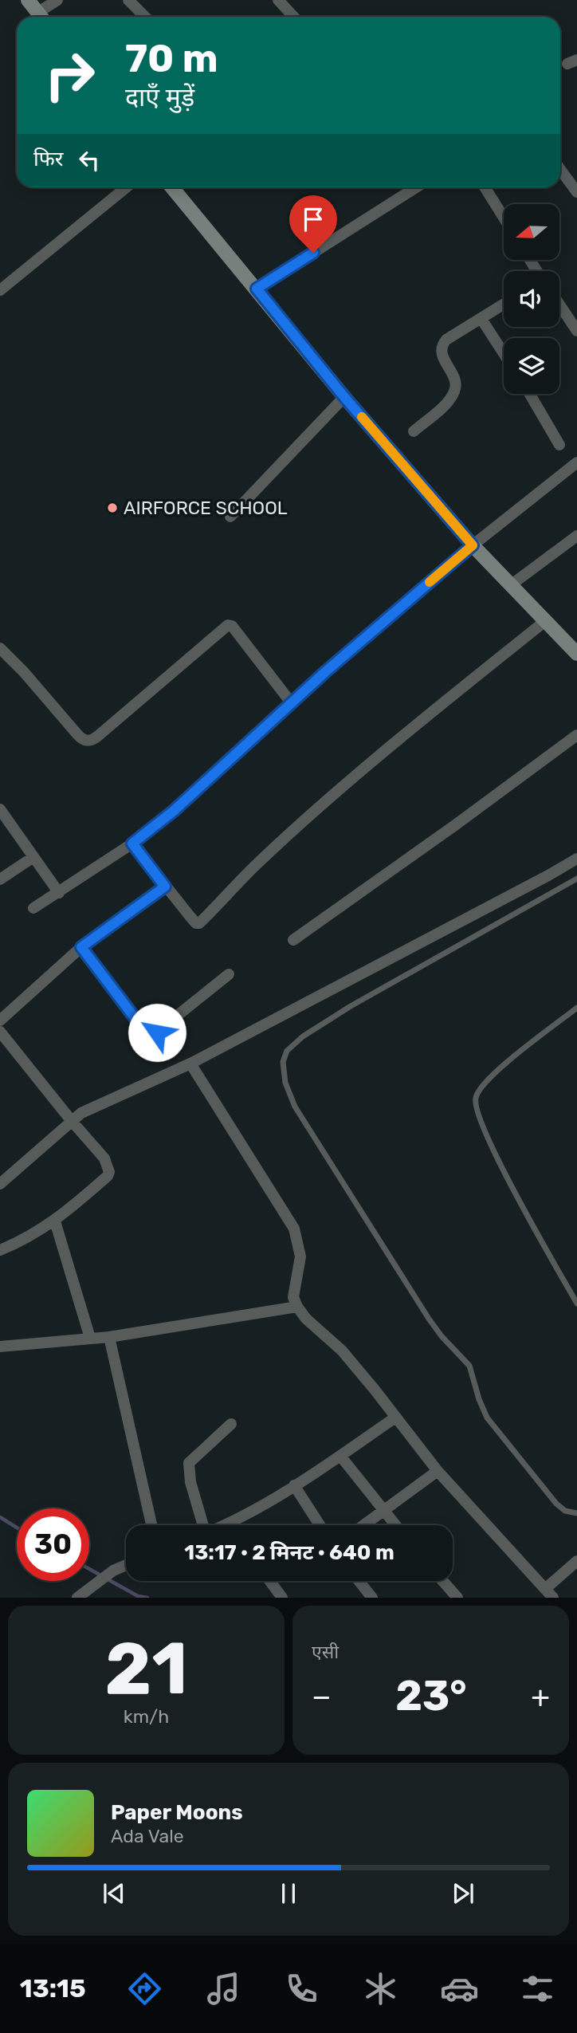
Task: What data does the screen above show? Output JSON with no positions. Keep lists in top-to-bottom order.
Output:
{
  "places": ["AIRFORCE SCHOOL"],
  "north": "left",
  "page": {
    "turn": ["70 m", "दाएँ मुड़ें"],
    "then": "फिर",
    "limit": "30",
    "trip": "13:17 · 2 मिनट · 640 m",
    "tile": [
      ["21", "km/h"],
      "एसी"
    ],
    "heat": ["−", "23°", "+"],
    "song": ["Paper Moons", "Ada Vale"],
    "tabs": "13:15"
  }
}
